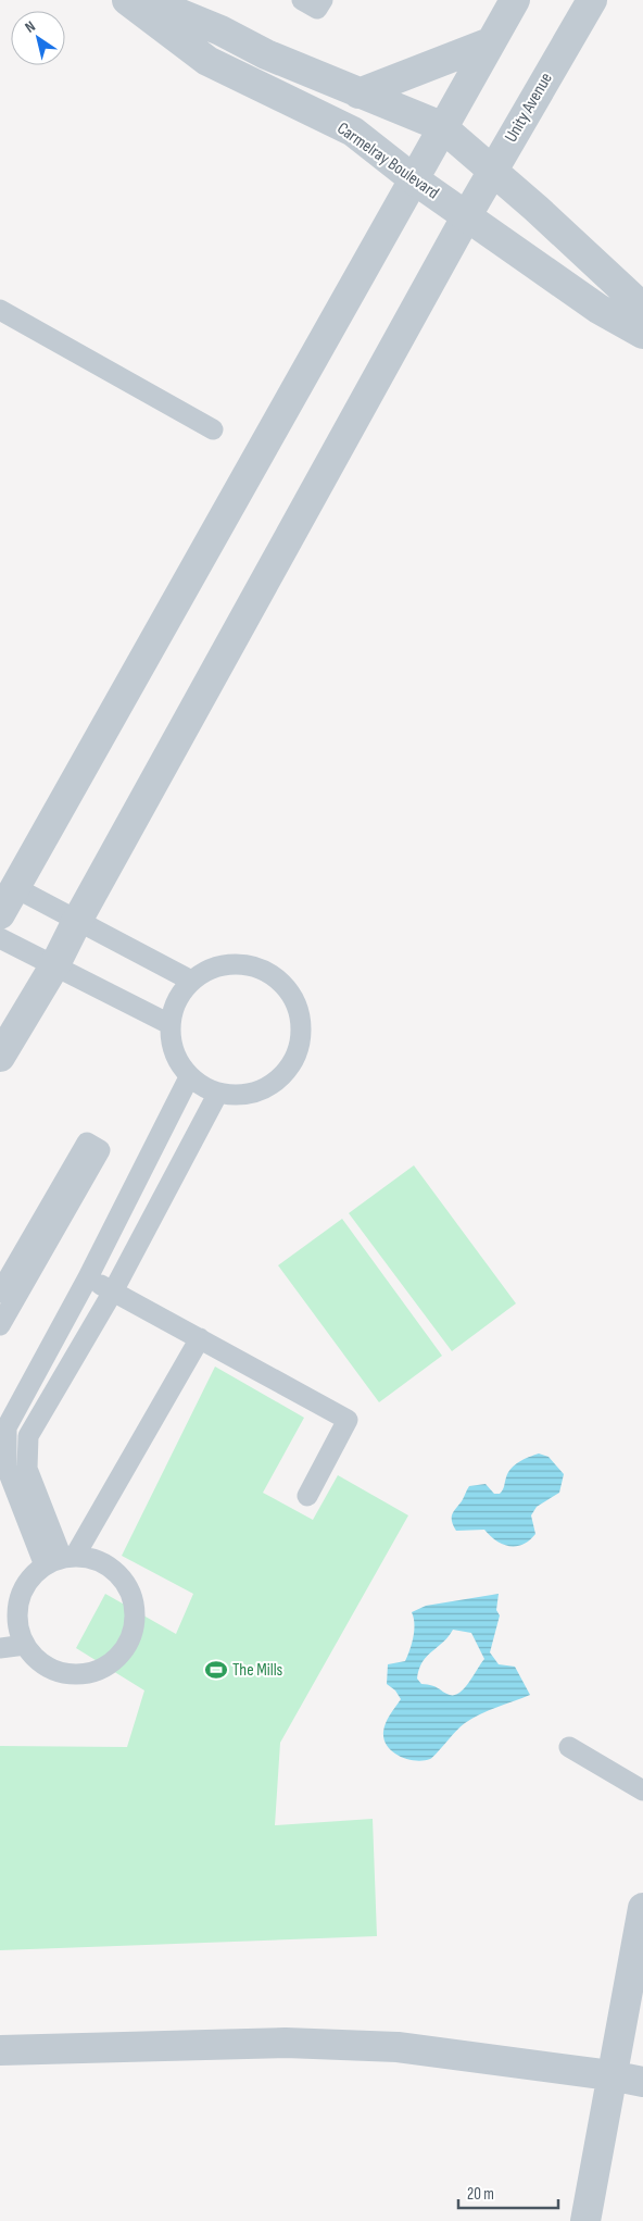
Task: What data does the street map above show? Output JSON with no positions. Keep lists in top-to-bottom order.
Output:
{
  "streets": {
    "street": ["Unity Avenue", "Carmelray Boulevard"]
  },
  "crossings": [
    ["Unity Avenue", "Carmelray Boulevard"]
  ],
  "places": {
    "sports": ["The Mills"]
  },
  "scale_bar": "20 m",
  "north": "top left"
}
